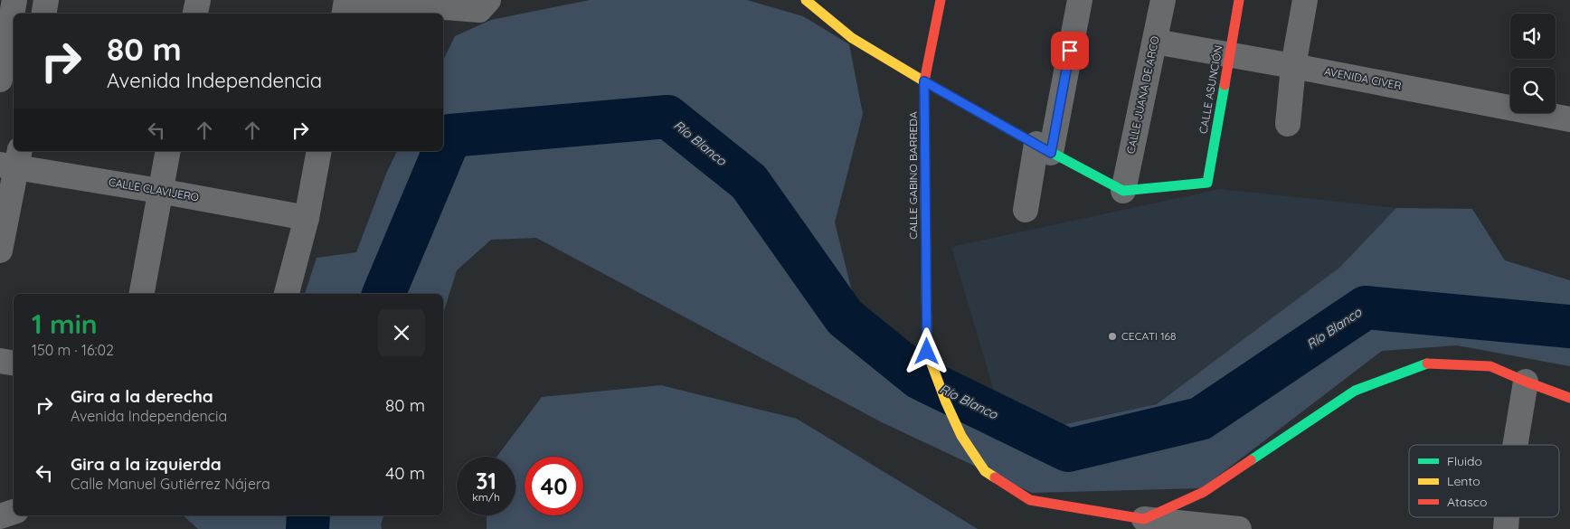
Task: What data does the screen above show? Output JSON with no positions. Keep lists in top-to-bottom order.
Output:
{
  "streets": {
    "street": [
      "AVENIDA CIVER",
      "CALLE ASUNCIÓN",
      "CALLE JUANA DE ARCO",
      "CALLE GABINO BARREDA",
      "CALLE CLAVIJERO"
    ]
  },
  "crossings": [
    ["AVENIDA CIVER", "CALLE ASUNCIÓN"],
    ["AVENIDA CIVER", "CALLE JUANA DE ARCO"],
    ["CALLE ASUNCIÓN", "CALLE JUANA DE ARCO"]
  ],
  "water": ["Río Blanco"],
  "places": ["CECATI 168"],
  "legend": ["Fluido", "Lento", "Atasco"],
  "page": {
    "turn": ["80 m", "Avenida Independencia"],
    "heading": ["1 min", "150 m · 16:02"],
    "list": [
      {
        "name": "Gira a la derecha",
        "note": "Avenida Independencia",
        "value": "80 m"
      },
      {
        "name": "Gira a la izquierda",
        "note": "Calle Manuel Gutiérrez Nájera",
        "value": "40 m"
      }
    ],
    "speed": "31 km/h",
    "limit": "40"
  }
}
